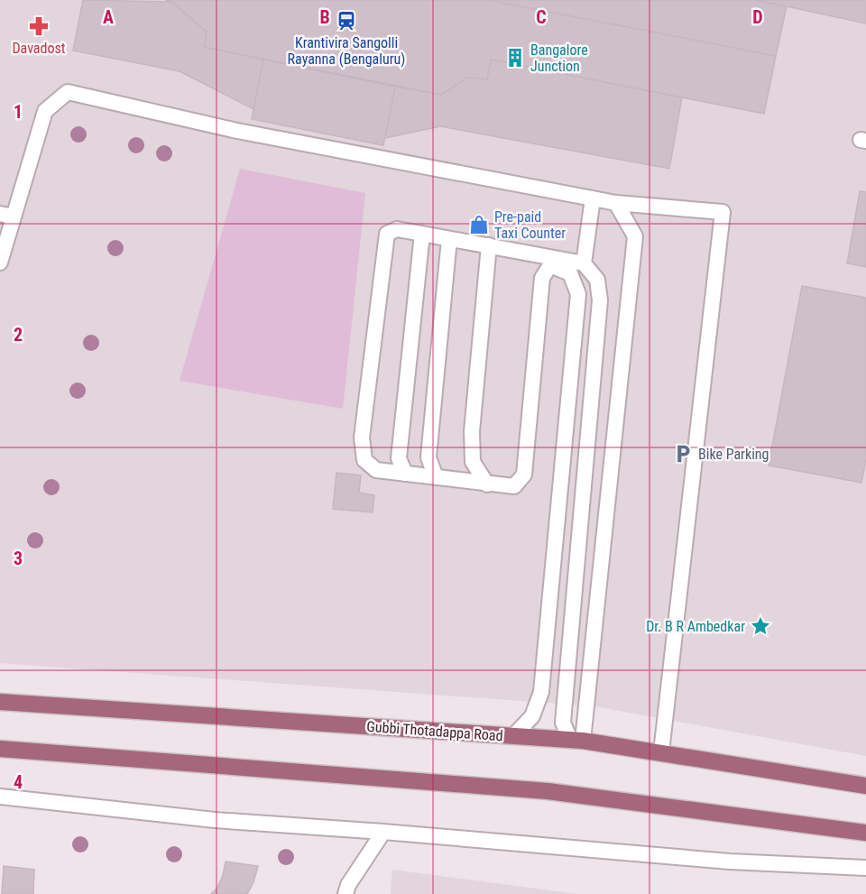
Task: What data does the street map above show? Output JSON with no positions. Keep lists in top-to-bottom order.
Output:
{
  "streets": {
    "main road": ["Gubbi Thotadappa Road"]
  },
  "places": {
    "station": ["Krantivira Sangolli Rayanna (Bengaluru)"],
    "pharmacy": ["Davadost"],
    "building": ["Bangalore Junction"],
    "shop": ["Pre-paid Taxi Counter"],
    "parking": ["Bike Parking"],
    "place": ["Dr. B R Ambedkar"]
  },
  "grid": {
    "columns": [
      "A",
      "B",
      "C",
      "D"
    ],
    "rows": [
      "1",
      "2",
      "3",
      "4"
    ]
  }
}
